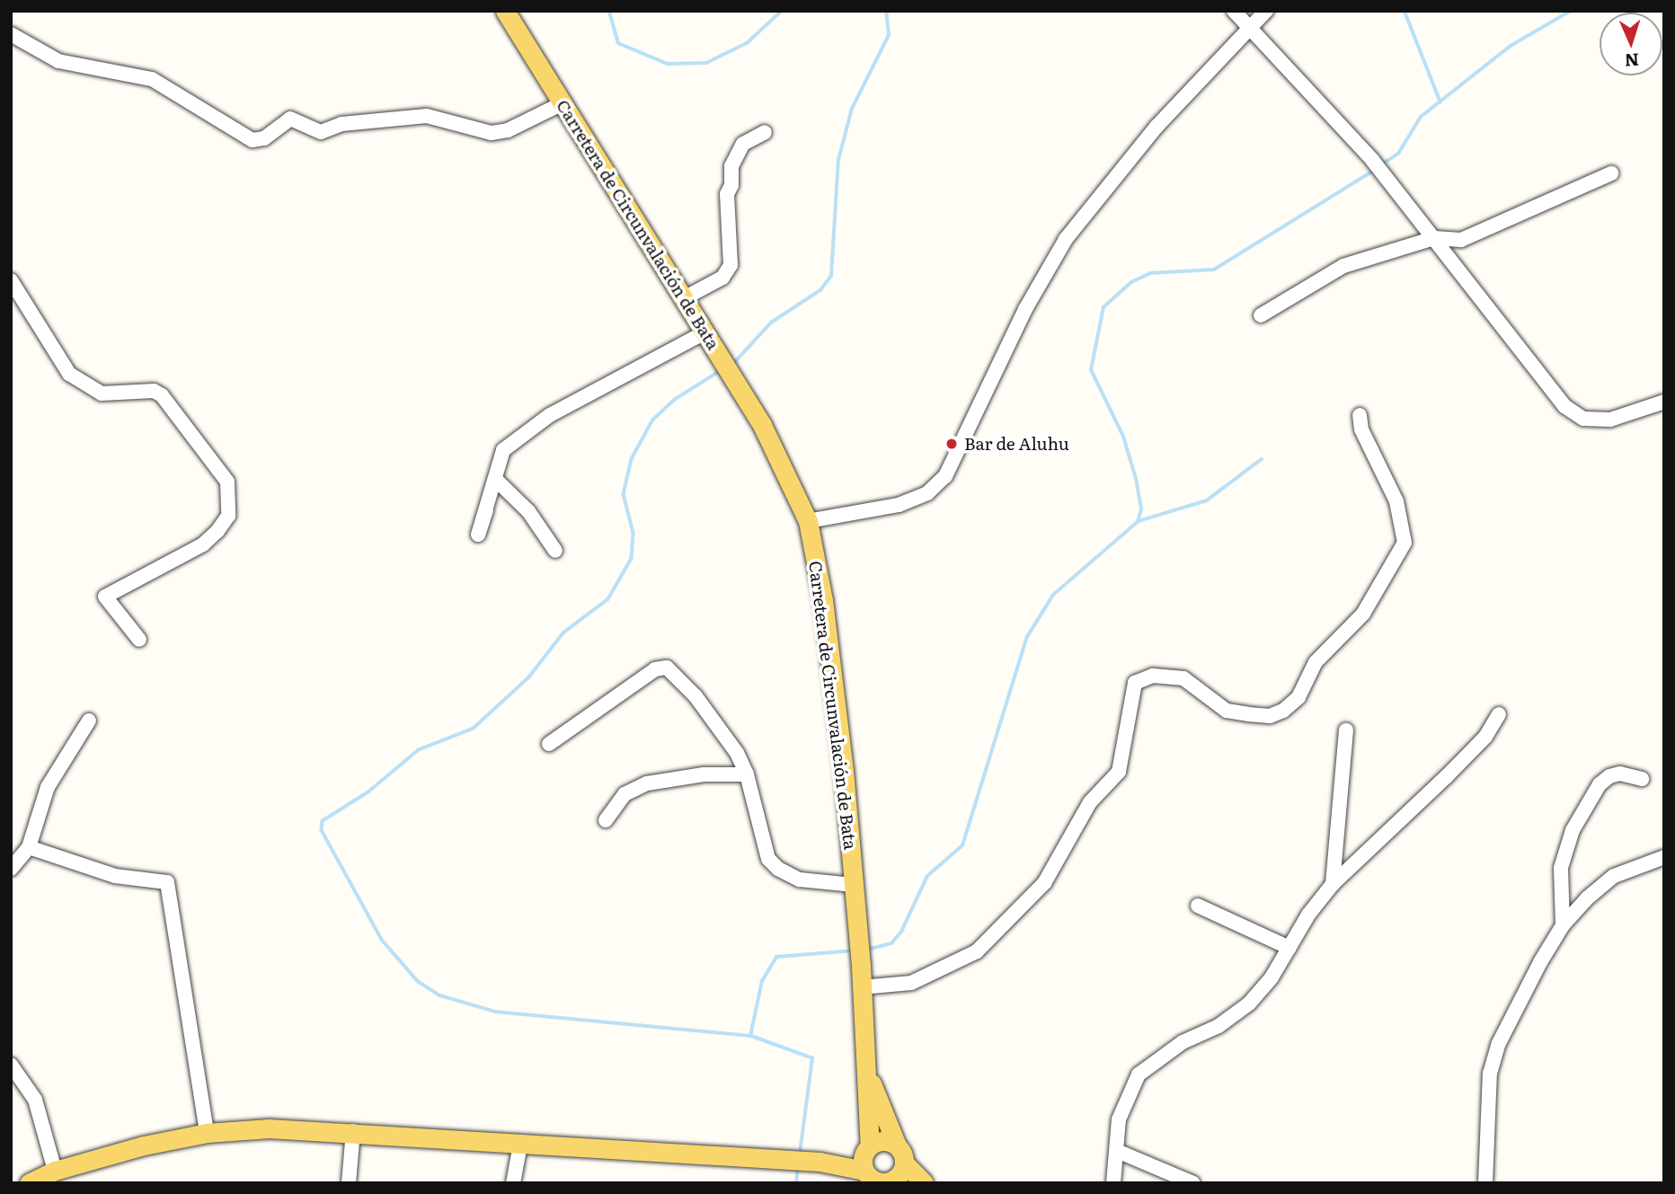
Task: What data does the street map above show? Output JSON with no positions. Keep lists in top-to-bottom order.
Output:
{
  "streets": {
    "main road": ["Carretera de Circunvalación de Bata"]
  },
  "places": ["Bar de Aluhu"],
  "north": "bottom"
}
